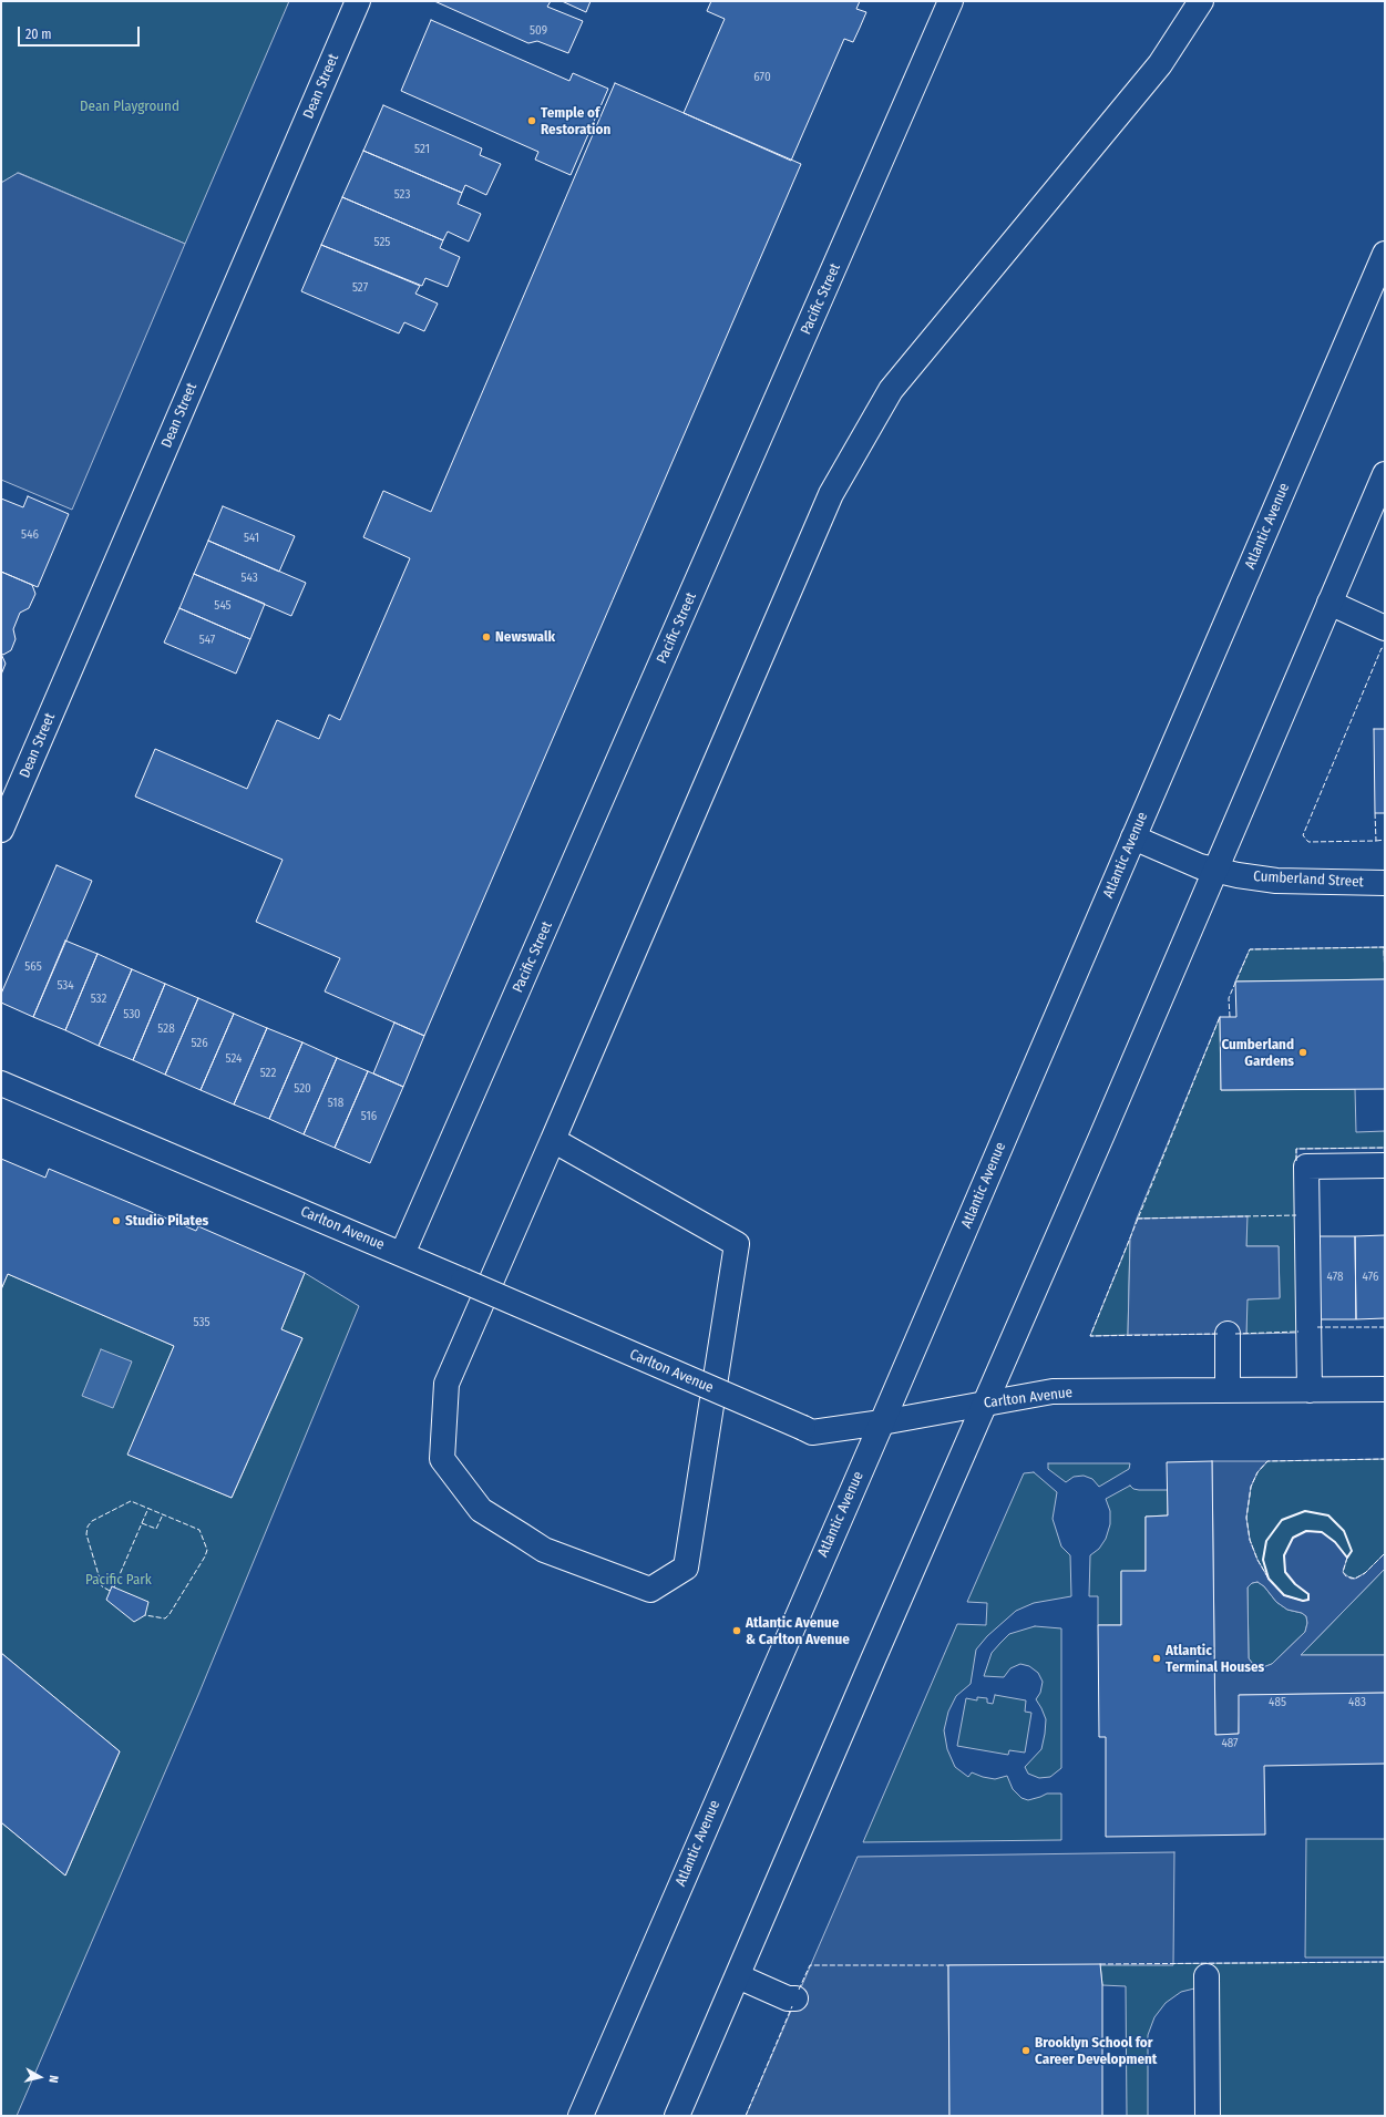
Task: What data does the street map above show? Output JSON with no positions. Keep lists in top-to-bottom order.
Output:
{
  "streets": {
    "street": [
      "Dean Street",
      "Pacific Street",
      "Atlantic Avenue",
      "Cumberland Street",
      "Carlton Avenue"
    ]
  },
  "crossings": [
    ["Pacific Street", "Carlton Avenue"],
    ["Atlantic Avenue", "Cumberland Street"],
    ["Atlantic Avenue", "Carlton Avenue"]
  ],
  "parks": ["Dean Playground", "Pacific Park"],
  "places": [
    "Temple of Restoration",
    "Newswalk",
    "Cumberland Gardens",
    "Studio Pilates",
    "Atlantic Avenue & Carlton Avenue",
    "Atlantic Terminal Houses",
    "Brooklyn School for Career Development"
  ],
  "house_numbers": [
    "509",
    "670",
    "521",
    "523",
    "525",
    "527",
    "546",
    "541",
    "543",
    "545",
    "547",
    "565",
    "534",
    "532",
    "530",
    "528",
    "526",
    "524",
    "522",
    "520",
    "518",
    "516",
    "478",
    "476",
    "535",
    "485",
    "483",
    "487"
  ],
  "scale_bar": "20 m",
  "north": "right"
}
